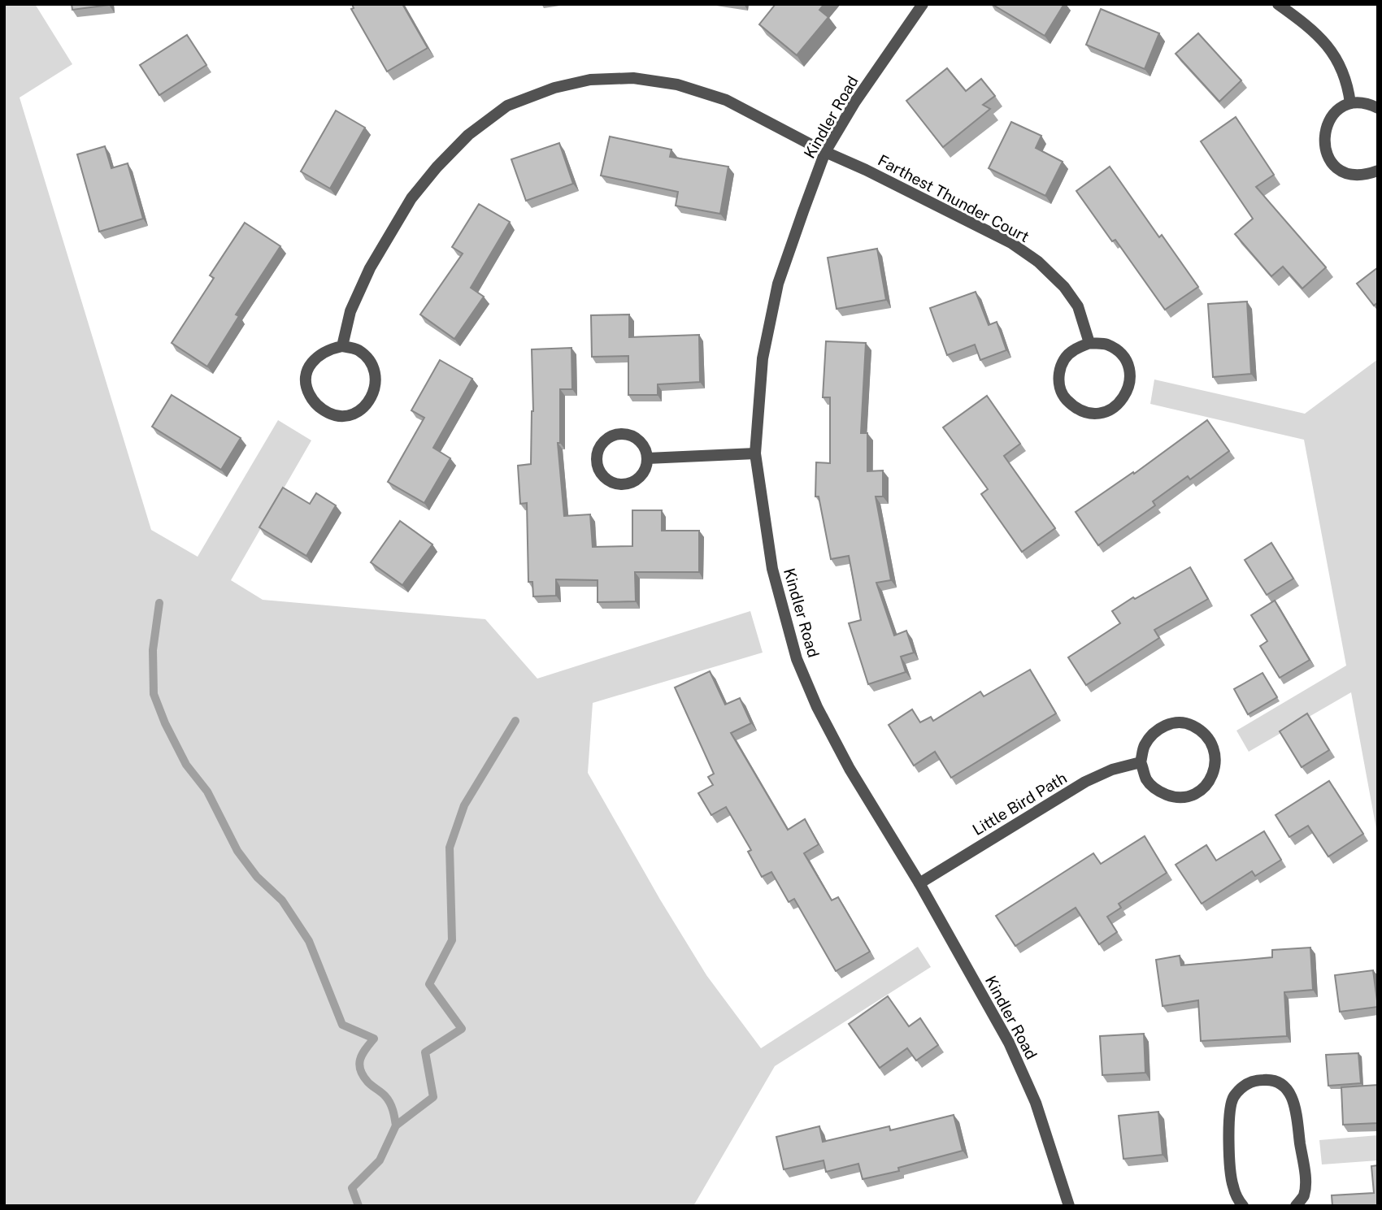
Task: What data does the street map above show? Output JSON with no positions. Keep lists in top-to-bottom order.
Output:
{
  "streets": {
    "street": ["Kindler Road", "Farthest Thunder Court", "Little Bird Path"]
  },
  "crossings": [
    ["Kindler Road", "Farthest Thunder Court"],
    ["Kindler Road", "Little Bird Path"]
  ]
}
